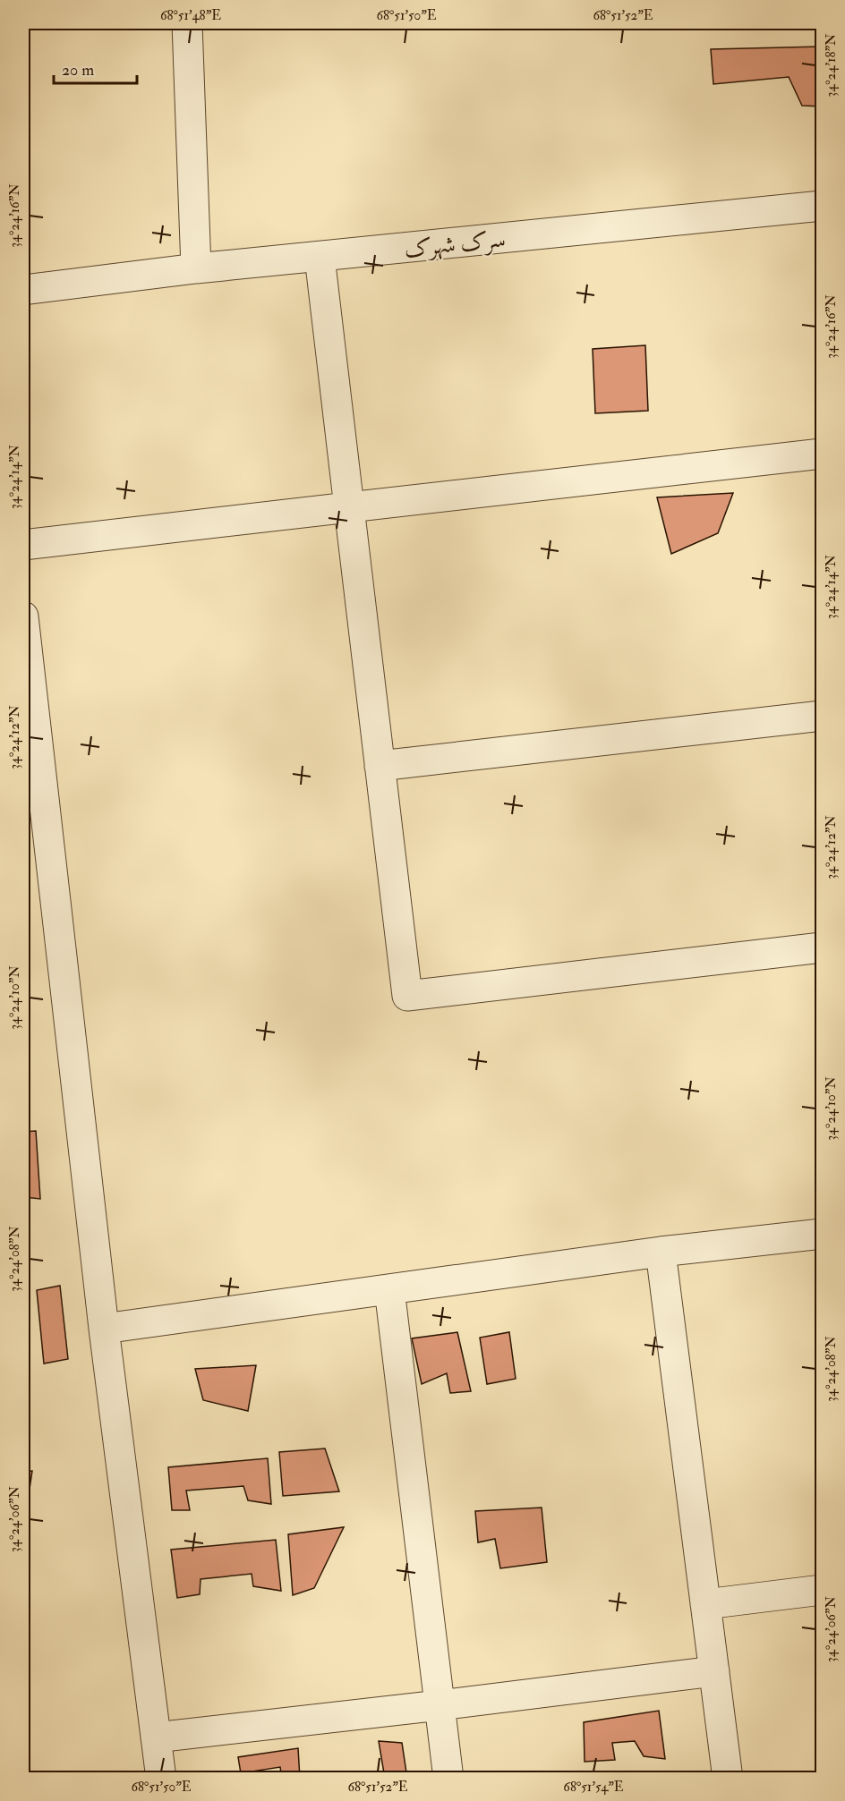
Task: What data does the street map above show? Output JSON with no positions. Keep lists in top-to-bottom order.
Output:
{
  "streets": {
    "street": ["سرک شهرک"]
  },
  "scale_bar": "20 m",
  "coordinates": [
    "68°51'48\"E",
    "68°51'50\"E",
    "68°51'52\"E",
    "34°24'18\"N",
    "34°24'16\"N",
    "34°24'14\"N",
    "34°24'12\"N",
    "34°24'10\"N",
    "34°24'08\"N",
    "34°24'06\"N",
    "68°51'54\"E"
  ]
}
